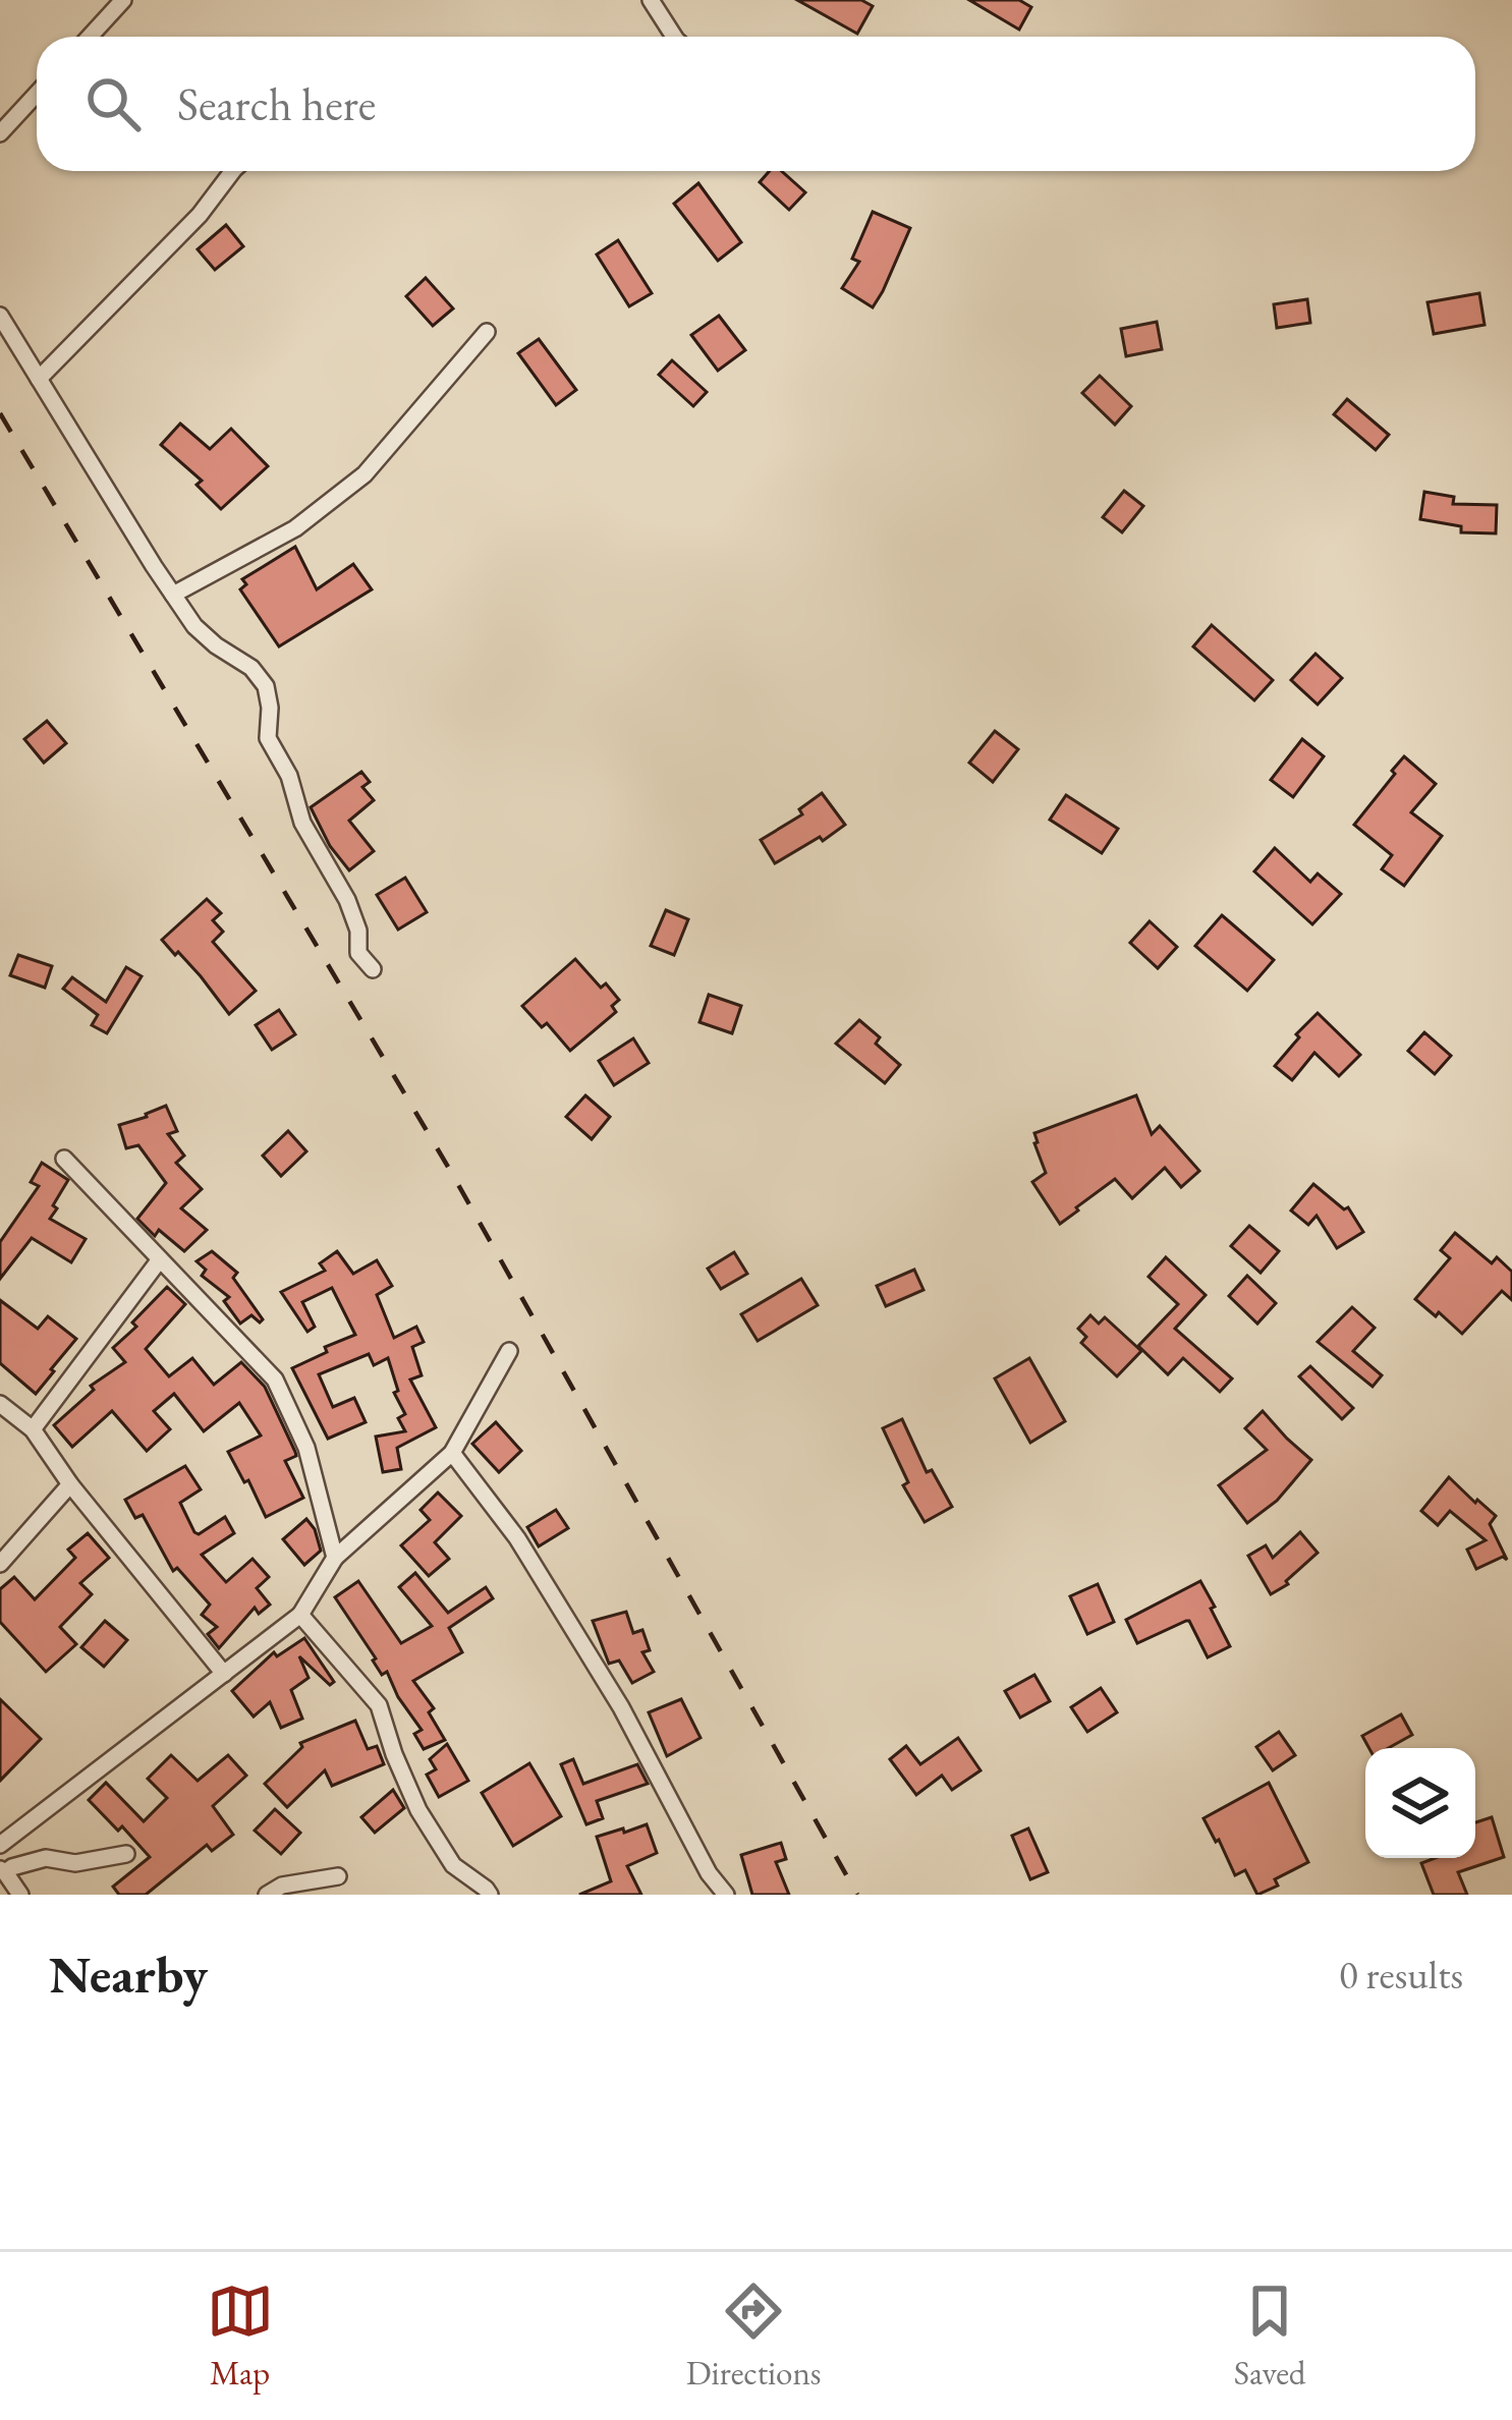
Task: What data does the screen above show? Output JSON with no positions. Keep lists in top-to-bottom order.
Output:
{
  "page": {
    "search": "Search here",
    "heading": ["Nearby", "0 results"],
    "nav": ["Map", "Directions", "Saved"]
  }
}
